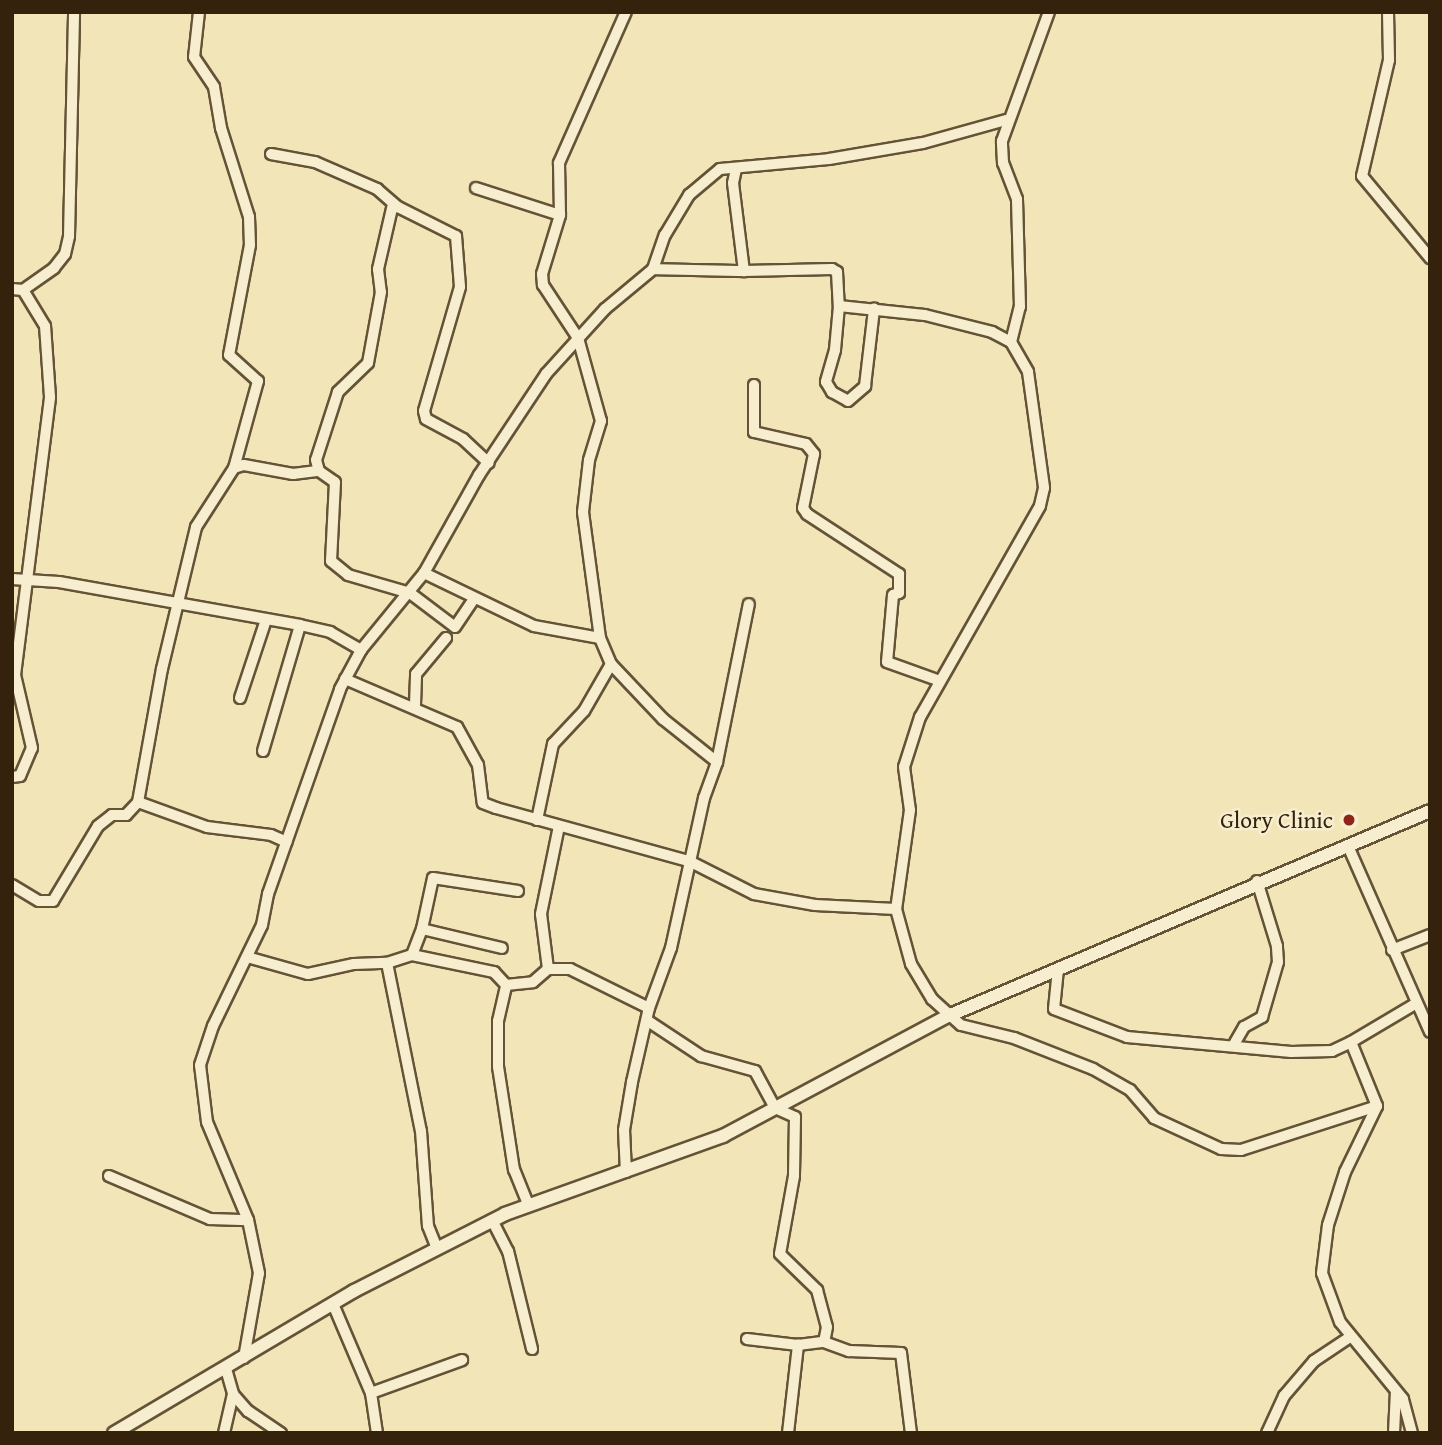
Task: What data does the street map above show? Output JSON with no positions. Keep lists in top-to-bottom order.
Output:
{
  "places": ["Glory Clinic"]
}
